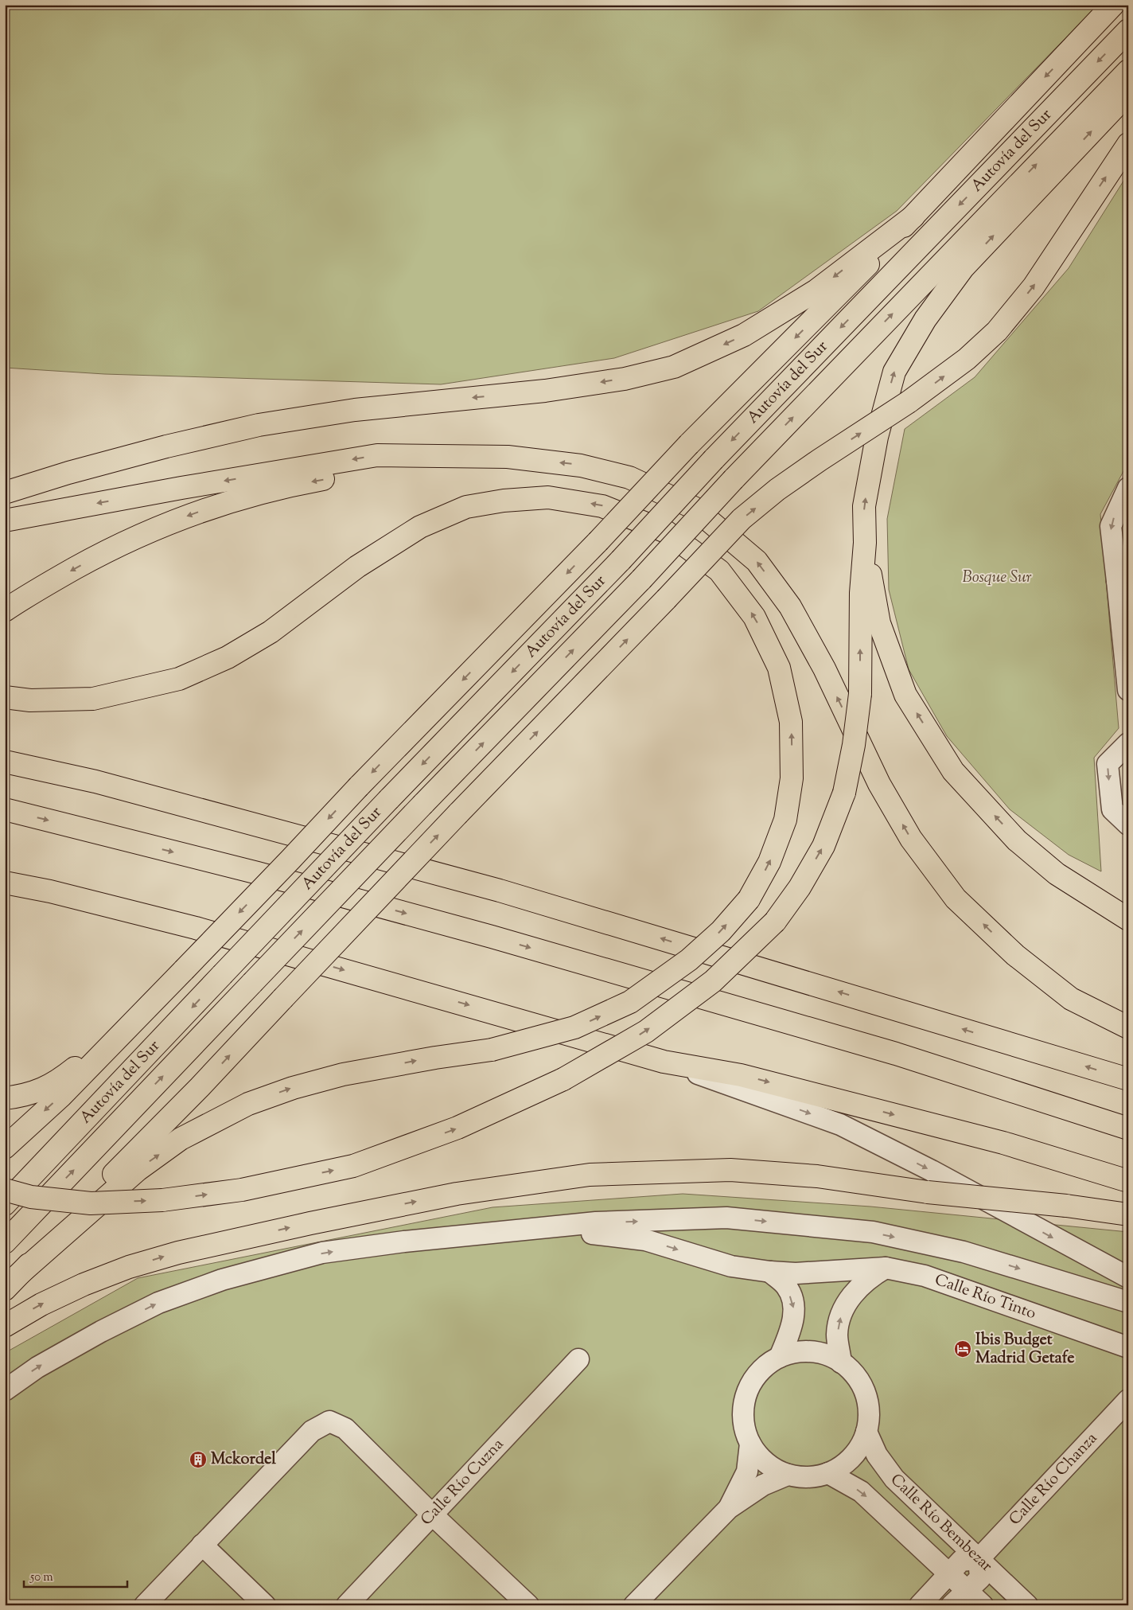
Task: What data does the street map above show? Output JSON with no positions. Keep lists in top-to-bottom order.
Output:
{
  "streets": {
    "highway": ["Autovía del Sur"],
    "street": [
      "Calle Río Tinto",
      "Calle Río Chanza",
      "Calle Río Cuzna",
      "Calle Río Bembezar"
    ]
  },
  "crossings": [
    ["Calle Río Chanza", "Calle Río Bembezar"]
  ],
  "parks": ["Bosque Sur"],
  "places": {
    "hotel": ["Ibis Budget Madrid Getafe"],
    "building": ["Mckordel"]
  },
  "scale_bar": "50 m"
}
